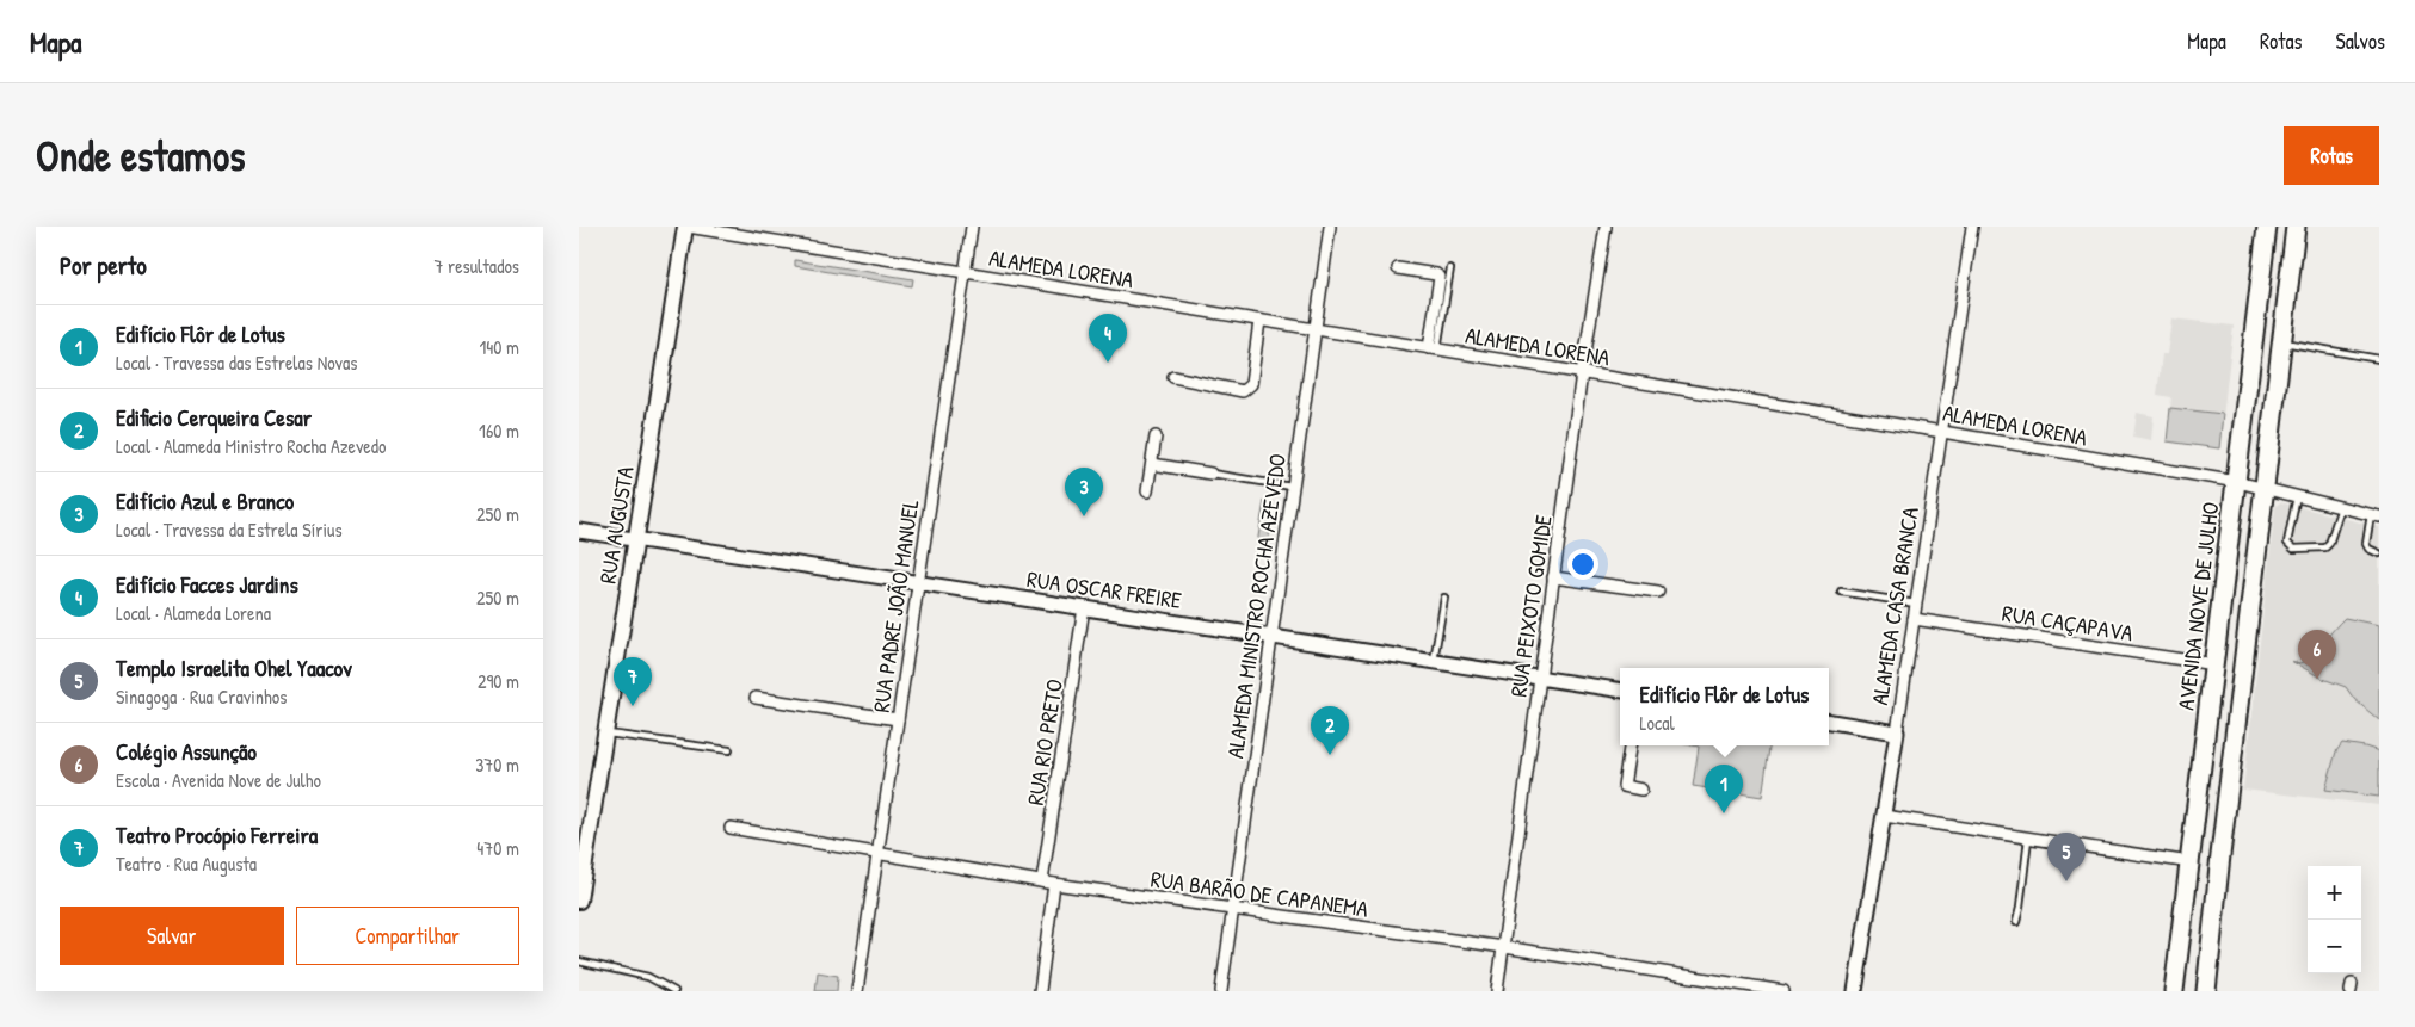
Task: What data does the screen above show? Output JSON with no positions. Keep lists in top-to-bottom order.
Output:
{
  "streets": {
    "main road": ["RUA AUGUSTA", "AVENIDA NOVE DE JULHO"],
    "street": [
      "ALAMEDA LORENA",
      "RUA OSCAR FREIRE",
      "RUA PADRE JOÃO MANUEL",
      "ALAMEDA MINISTRO ROCHA AZEVEDO",
      "RUA PEIXOTO GOMIDE",
      "ALAMEDA CASA BRANCA",
      "RUA CAÇAPAVA",
      "RUA RIO PRETO",
      "RUA BARÃO DE CAPANEMA"
    ]
  },
  "crossings": [
    ["ALAMEDA LORENA", "RUA AUGUSTA"],
    ["ALAMEDA LORENA", "RUA PADRE JOÃO MANUEL"],
    ["ALAMEDA LORENA", "ALAMEDA MINISTRO ROCHA AZEVEDO"],
    ["ALAMEDA LORENA", "RUA PEIXOTO GOMIDE"],
    ["ALAMEDA LORENA", "ALAMEDA CASA BRANCA"],
    ["ALAMEDA LORENA", "AVENIDA NOVE DE JULHO"],
    ["RUA AUGUSTA", "RUA OSCAR FREIRE"],
    ["RUA OSCAR FREIRE", "RUA PADRE JOÃO MANUEL"],
    ["RUA OSCAR FREIRE", "ALAMEDA MINISTRO ROCHA AZEVEDO"],
    ["RUA OSCAR FREIRE", "RUA PEIXOTO GOMIDE"],
    ["RUA OSCAR FREIRE", "RUA RIO PRETO"],
    ["RUA PADRE JOÃO MANUEL", "RUA BARÃO DE CAPANEMA"],
    ["ALAMEDA MINISTRO ROCHA AZEVEDO", "RUA BARÃO DE CAPANEMA"],
    ["RUA PEIXOTO GOMIDE", "RUA BARÃO DE CAPANEMA"],
    ["ALAMEDA CASA BRANCA", "RUA CAÇAPAVA"],
    ["AVENIDA NOVE DE JULHO", "RUA CAÇAPAVA"],
    ["RUA RIO PRETO", "RUA BARÃO DE CAPANEMA"]
  ],
  "page": {
    "header": "Mapa",
    "nav": ["Mapa", "Rotas", "Salvos"],
    "buttons": [
      "Rotas",
      ["Salvar", "Compartilhar"]
    ],
    "title": "Onde estamos",
    "heading": ["Por perto", "7 resultados"],
    "list": [
      {
        "mark": "1",
        "name": "Edifício Flôr de Lotus",
        "note": "Local · Travessa das Estrelas Novas",
        "value": "140 m"
      },
      {
        "mark": "2",
        "name": "Edificio Cerqueira Cesar",
        "note": "Local · Alameda Ministro Rocha Azevedo",
        "value": "160 m"
      },
      {
        "mark": "3",
        "name": "Edifício Azul e Branco",
        "note": "Local · Travessa da Estrela Sírius",
        "value": "250 m"
      },
      {
        "mark": "4",
        "name": "Edifício Facces Jardins",
        "note": "Local · Alameda Lorena",
        "value": "250 m"
      },
      {
        "mark": "5",
        "name": "Templo Israelita Ohel Yaacov",
        "note": "Sinagoga · Rua Cravinhos",
        "value": "290 m"
      },
      {
        "mark": "6",
        "name": "Colégio Assunção",
        "note": "Escola · Avenida Nove de Julho",
        "value": "370 m"
      },
      {
        "mark": "7",
        "name": "Teatro Procópio Ferreira",
        "note": "Teatro · Rua Augusta",
        "value": "470 m"
      }
    ],
    "pins": [
      "4",
      "3",
      "6",
      "7",
      "2",
      "1",
      "5"
    ],
    "popup": ["Edifício Flôr de Lotus", "Local"],
    "map_buttons": ["+", "−"]
  }
}
